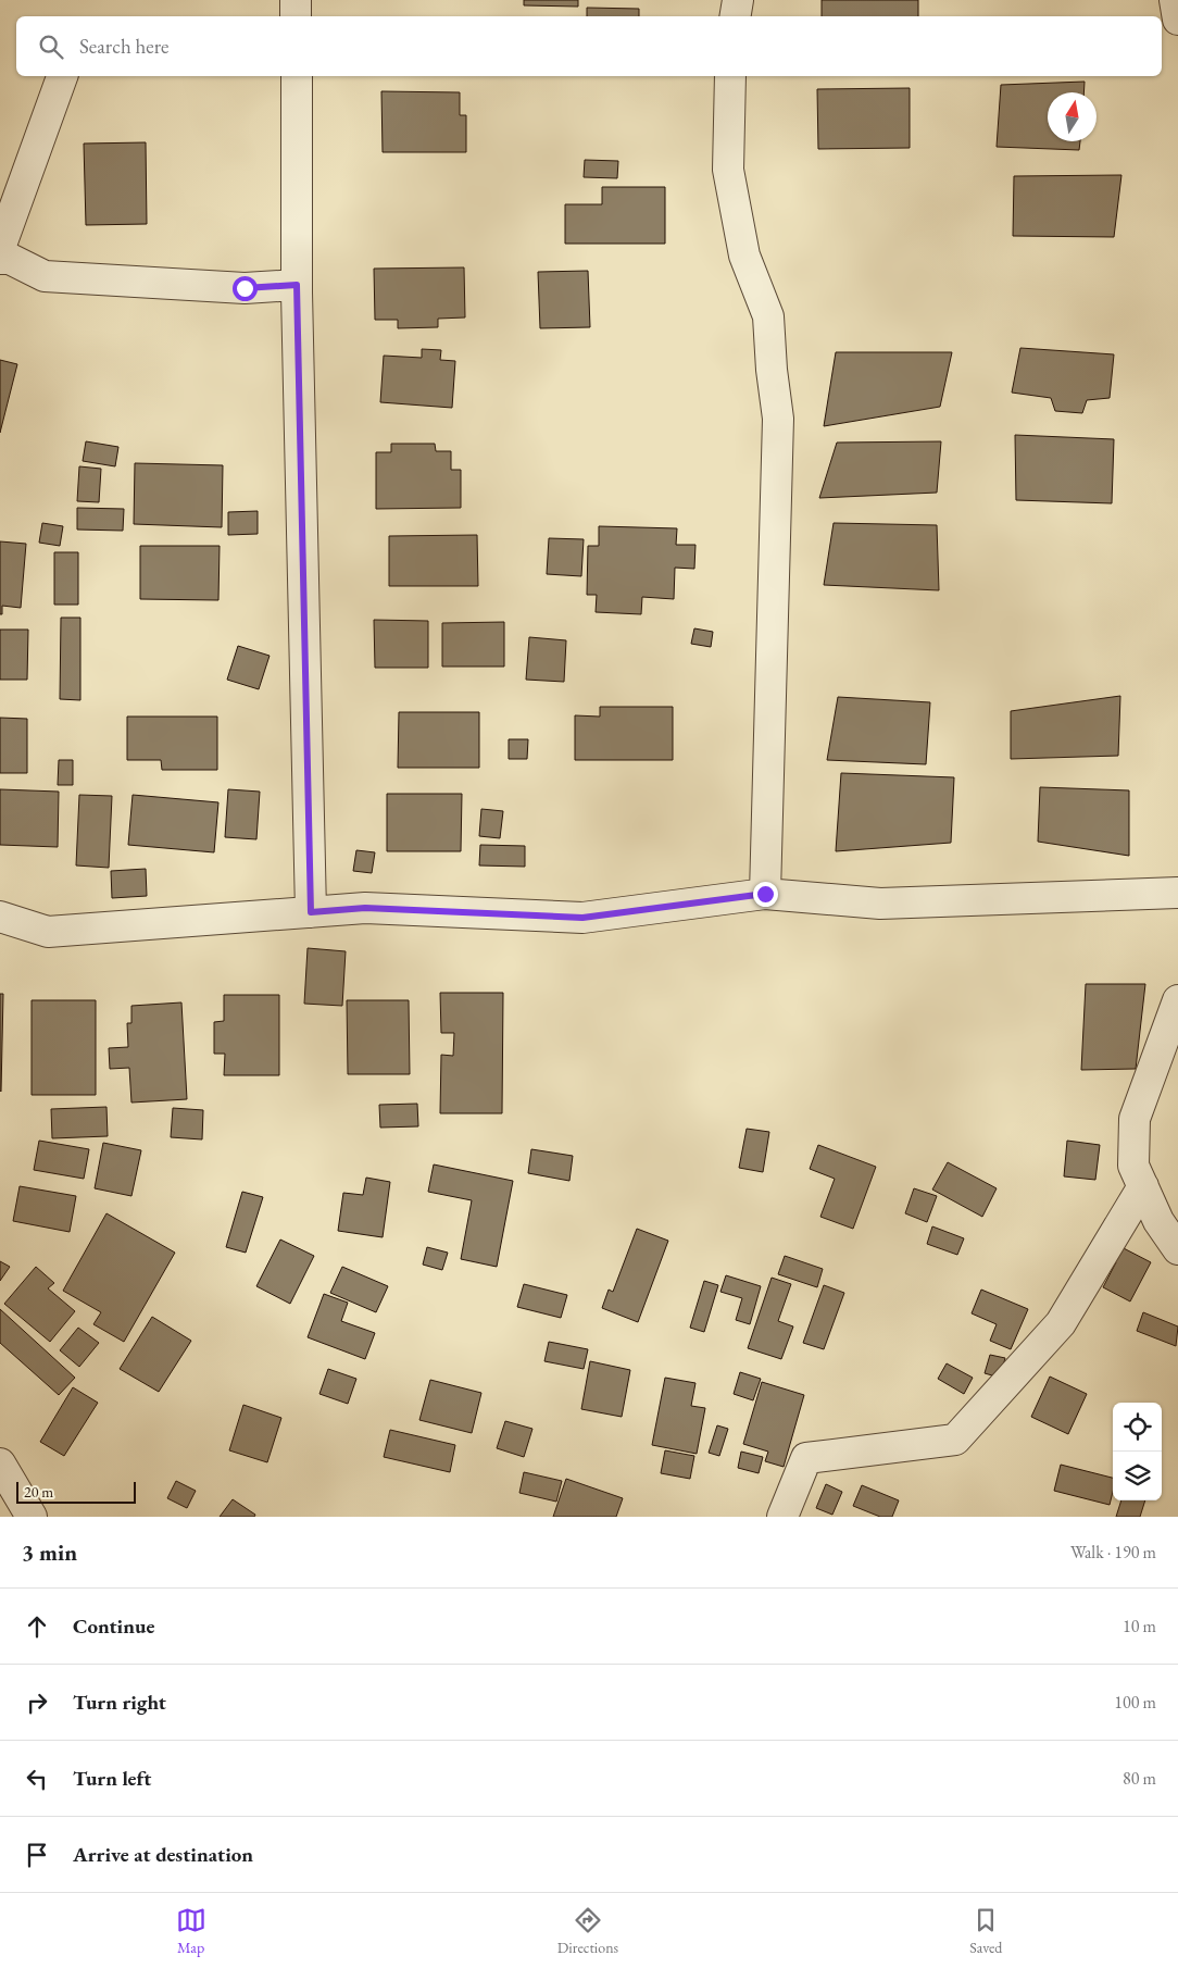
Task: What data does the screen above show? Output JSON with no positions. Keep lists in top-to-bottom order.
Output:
{
  "scale_bar": "20 m",
  "north": "top",
  "page": {
    "search": "Search here",
    "scale": "20 m",
    "heading": ["3 min", "Walk · 190 m"],
    "list": [
      ["Continue", "10 m"],
      ["Turn right", "100 m"],
      ["Turn left", "80 m"],
      "Arrive at destination"
    ],
    "nav": ["Map", "Directions", "Saved"]
  }
}
